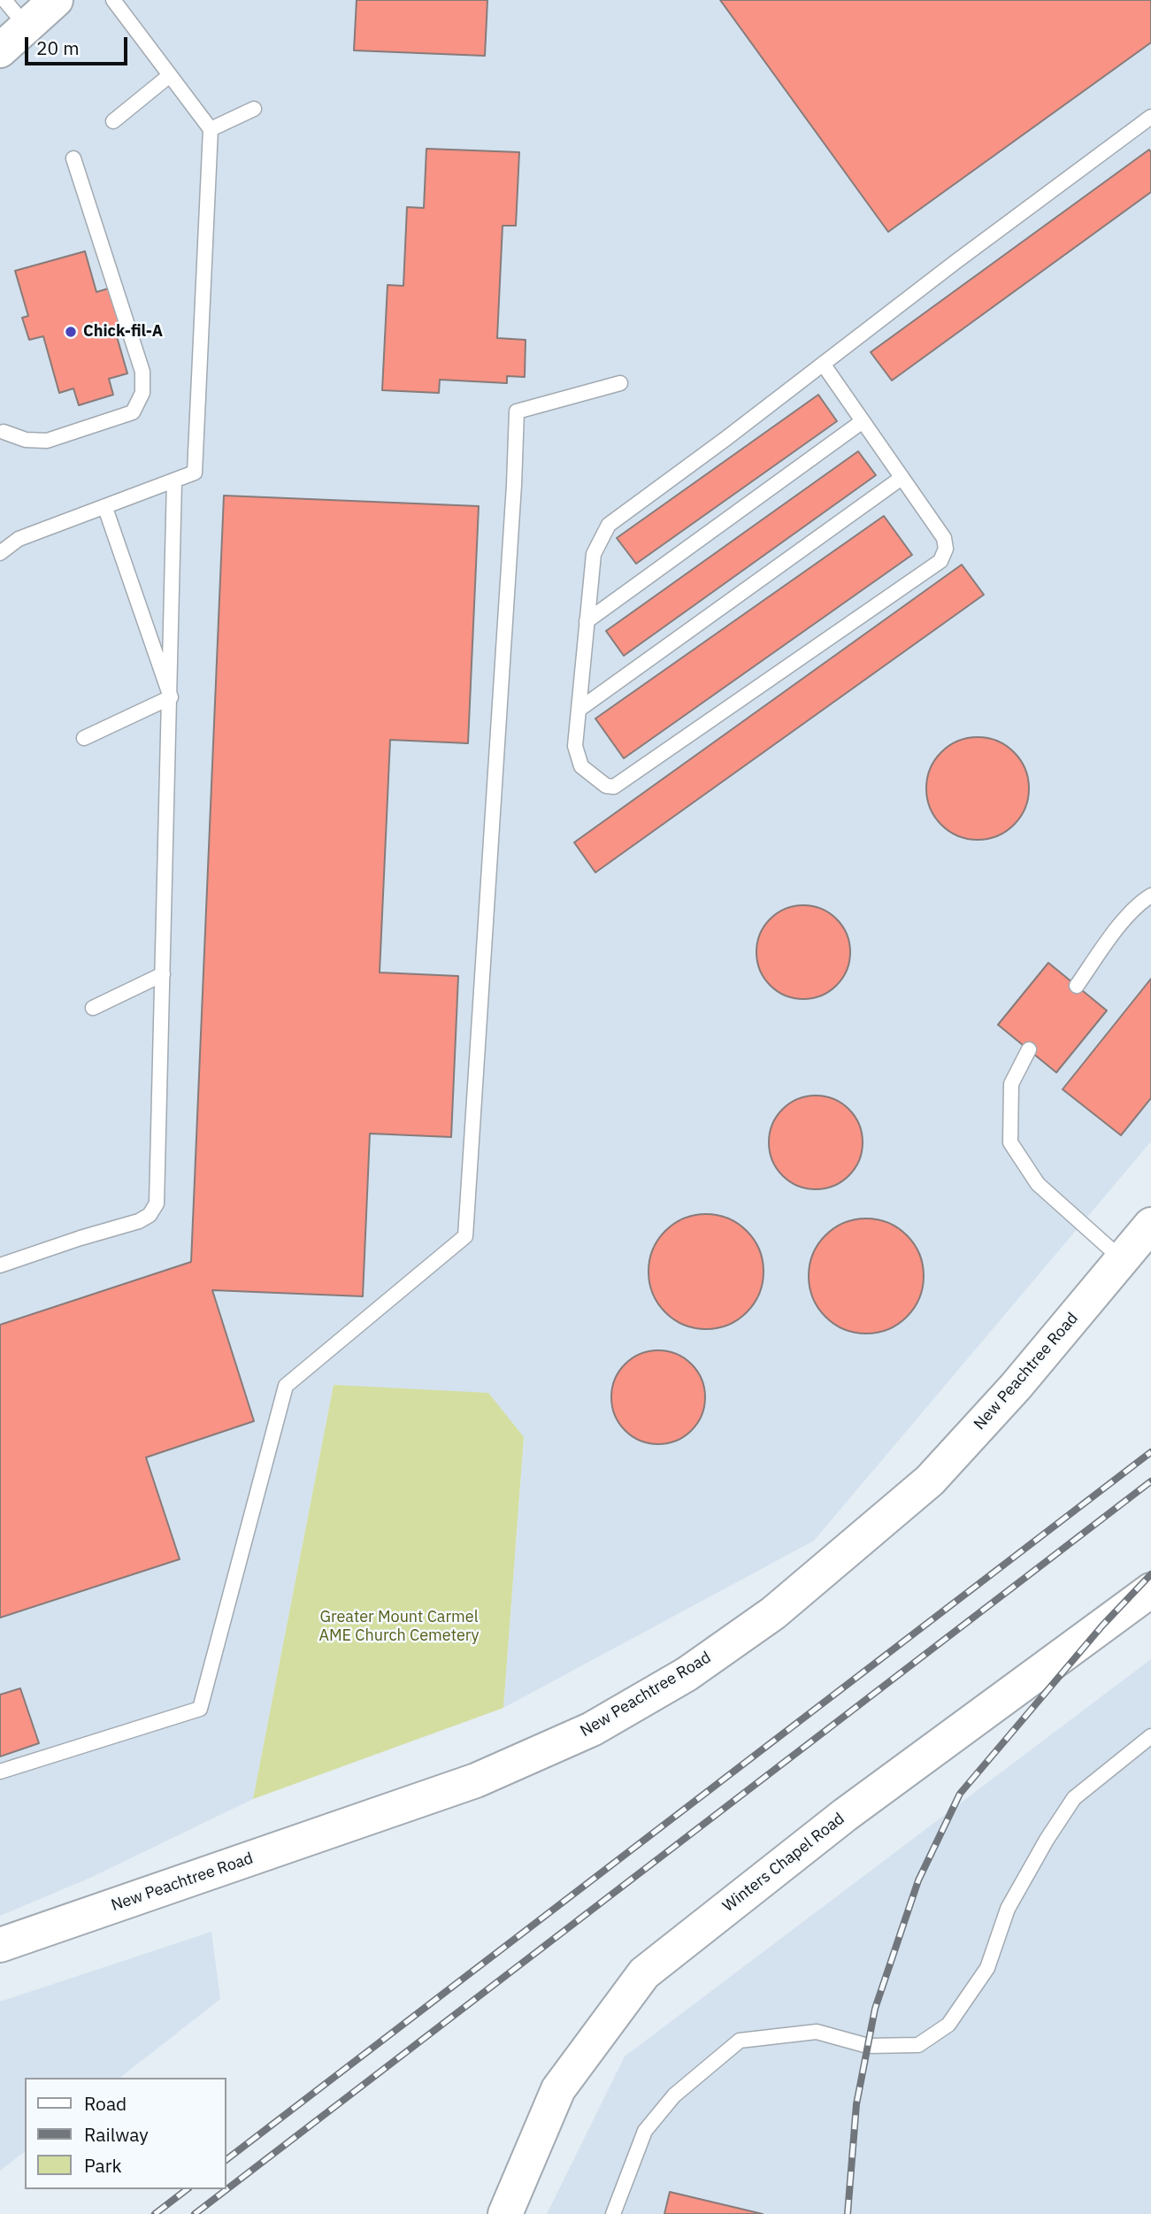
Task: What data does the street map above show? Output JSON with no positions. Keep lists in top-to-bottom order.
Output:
{
  "streets": {
    "street": ["New Peachtree Road", "Winters Chapel Road"]
  },
  "parks": ["Greater Mount Carmel AME Church Cemetery"],
  "places": ["Chick-fil-A"],
  "legend": ["Road", "Railway", "Park"],
  "scale_bar": "20 m"
}
